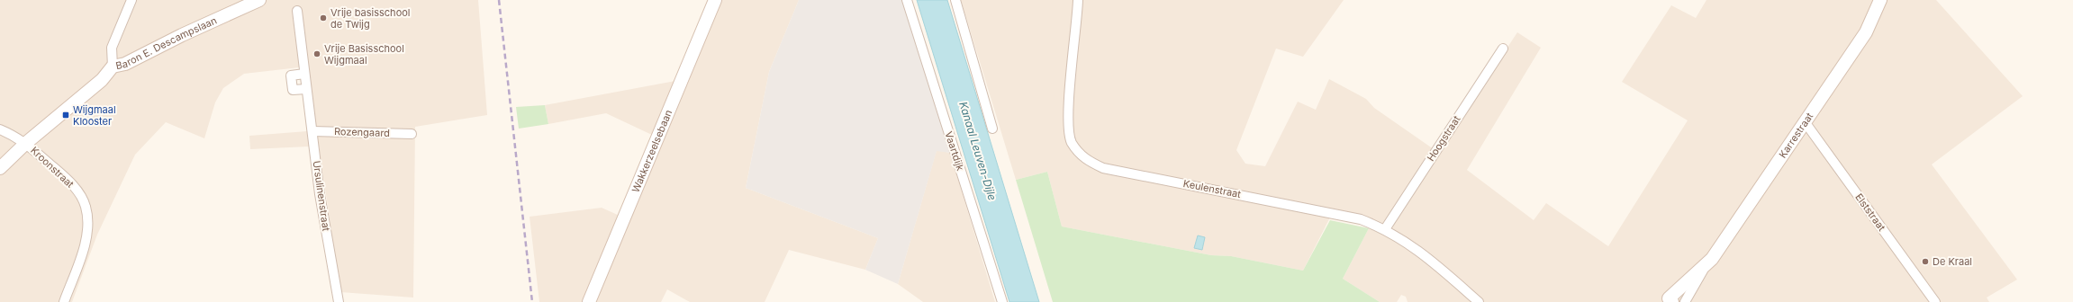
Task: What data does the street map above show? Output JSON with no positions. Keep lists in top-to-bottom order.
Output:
{
  "streets": {
    "street": [
      "Baron E. Descampslaan",
      "Rozengaard",
      "Karrestraat",
      "Hoogstraat",
      "Wakkerzeelsebaan",
      "Vaartdijk",
      "Kroonstraat",
      "Keulenstraat",
      "Ursulinenstraat",
      "Elststraat"
    ]
  },
  "crossings": [
    ["Baron E. Descampslaan", "Kroonstraat"],
    ["Rozengaard", "Ursulinenstraat"],
    ["Karrestraat", "Elststraat"],
    ["Hoogstraat", "Keulenstraat"]
  ],
  "water": ["Kanaal Leuven-Dijle"],
  "places": {
    "other": ["Vrije basisschool de Twijg", "Vrije Basisschool Wijgmaal", "De Kraal"],
    "transit": ["Wijgmaal Klooster"]
  }
}
